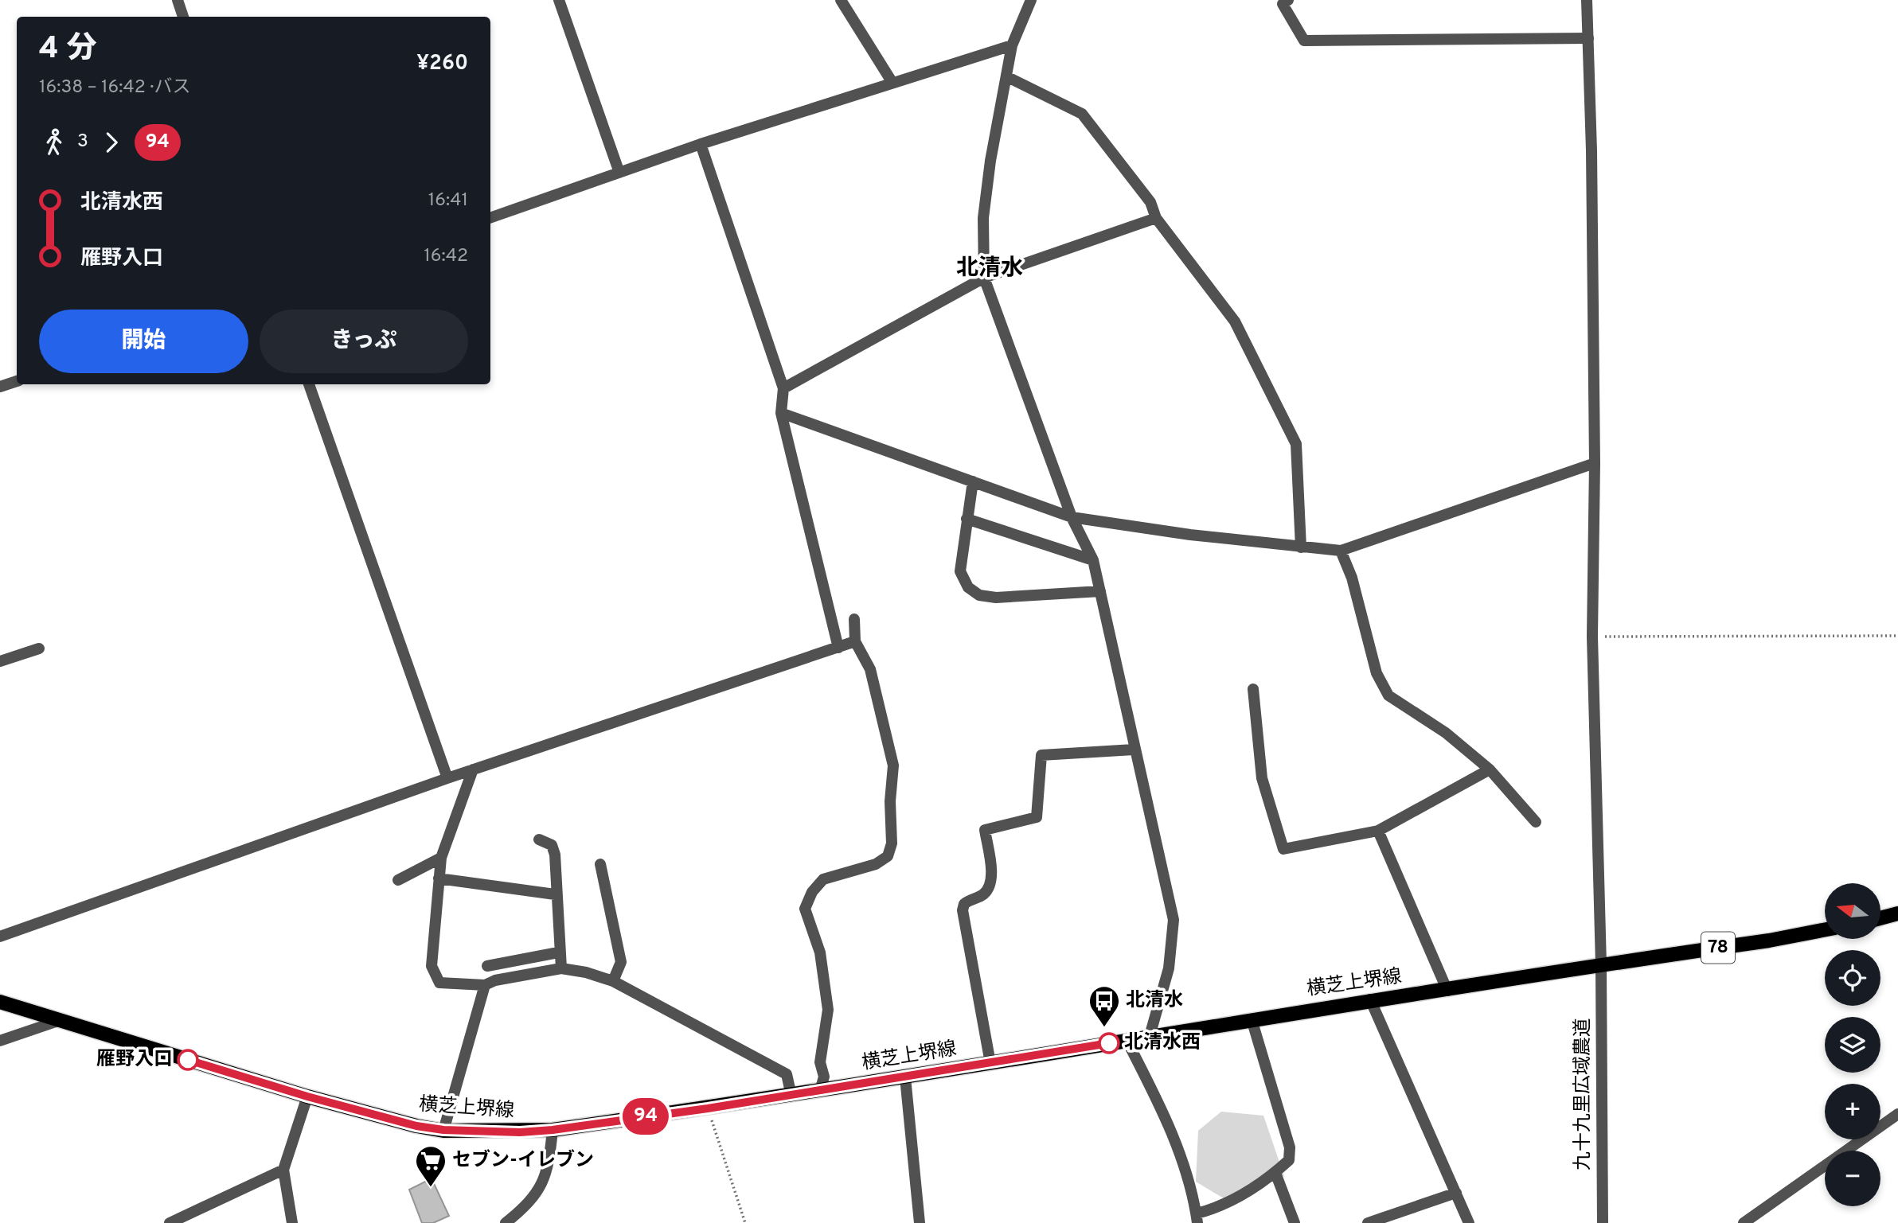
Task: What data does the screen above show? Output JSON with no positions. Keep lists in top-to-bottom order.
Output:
{
  "streets": {
    "main road": ["78", "横芝上堺線"],
    "street": ["九十九里広域農道"]
  },
  "crossings": [
    ["横芝上堺線", "九十九里広域農道"]
  ],
  "districts": ["北清水"],
  "places": {
    "bus stop": ["北清水"],
    "other": ["北清水西", "雁野入口"],
    "supermarket": ["セブン-イレブン"]
  },
  "lines": ["bus line 94"],
  "north": "left",
  "page": {
    "on_map": "94",
    "heading": ["4 分", "16:38 – 16:42 · バス", "¥260"],
    "legs": ["3", "94"],
    "list": [
      {
        "name": "北清水西",
        "value": "16:41"
      },
      {
        "name": "雁野入口",
        "value": "16:42"
      }
    ],
    "buttons": ["開始", "きっぷ"],
    "map_buttons": ["+", "−"]
  }
}
